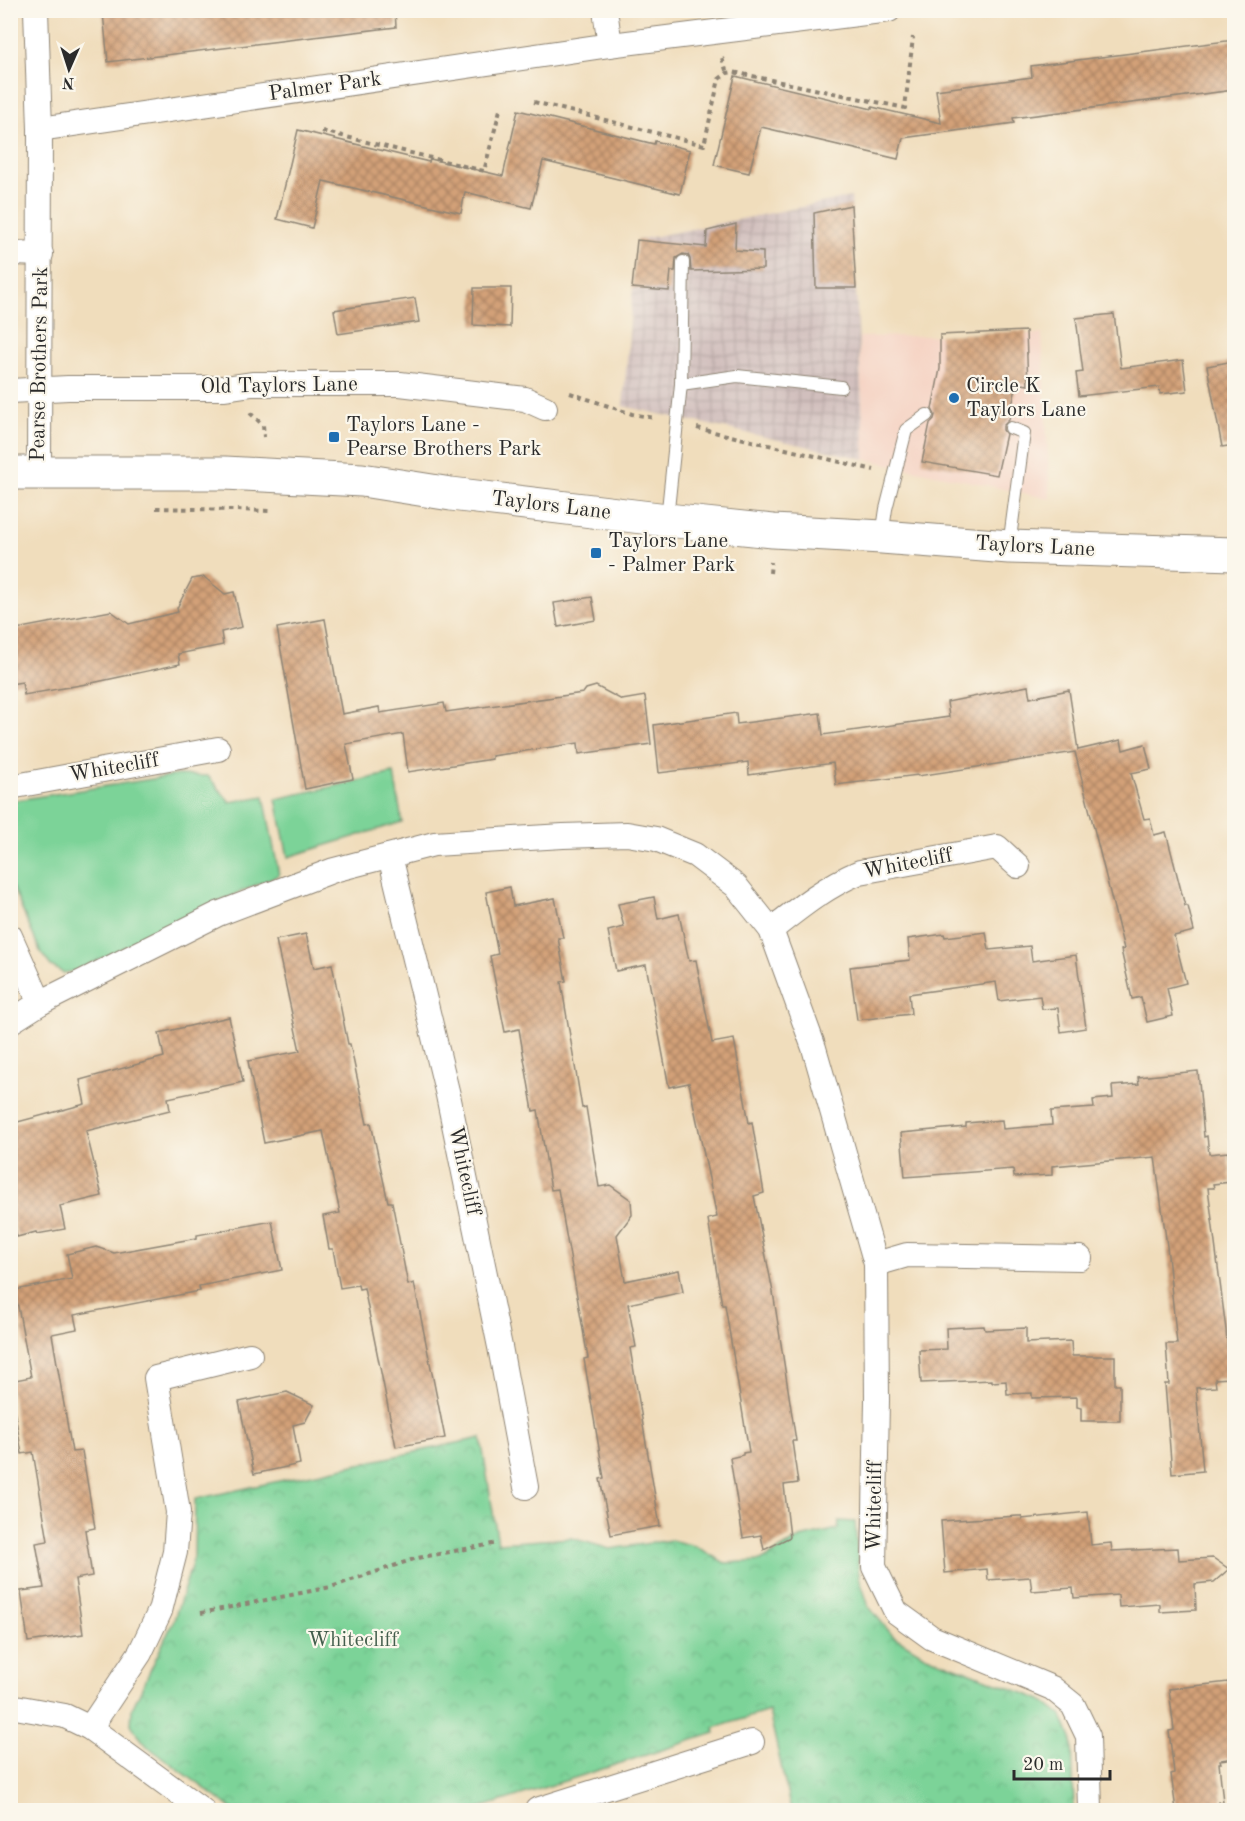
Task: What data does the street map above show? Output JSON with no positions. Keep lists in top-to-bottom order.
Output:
{
  "streets": {
    "main road": ["Taylors Lane"],
    "street": [
      "Palmer Park",
      "Pearse Brothers Park",
      "Old Taylors Lane",
      "Whitecliff"
    ]
  },
  "crossings": [
    ["Palmer Park", "Pearse Brothers Park"],
    ["Pearse Brothers Park", "Old Taylors Lane"],
    ["Pearse Brothers Park", "Taylors Lane"]
  ],
  "parks": ["Whitecliff"],
  "places": {
    "other": ["Circle K Taylors Lane"],
    "transit": ["Taylors Lane - Pearse Brothers Park", "Taylors Lane - Palmer Park"]
  },
  "scale_bar": "20 m",
  "north": "bottom"
}
